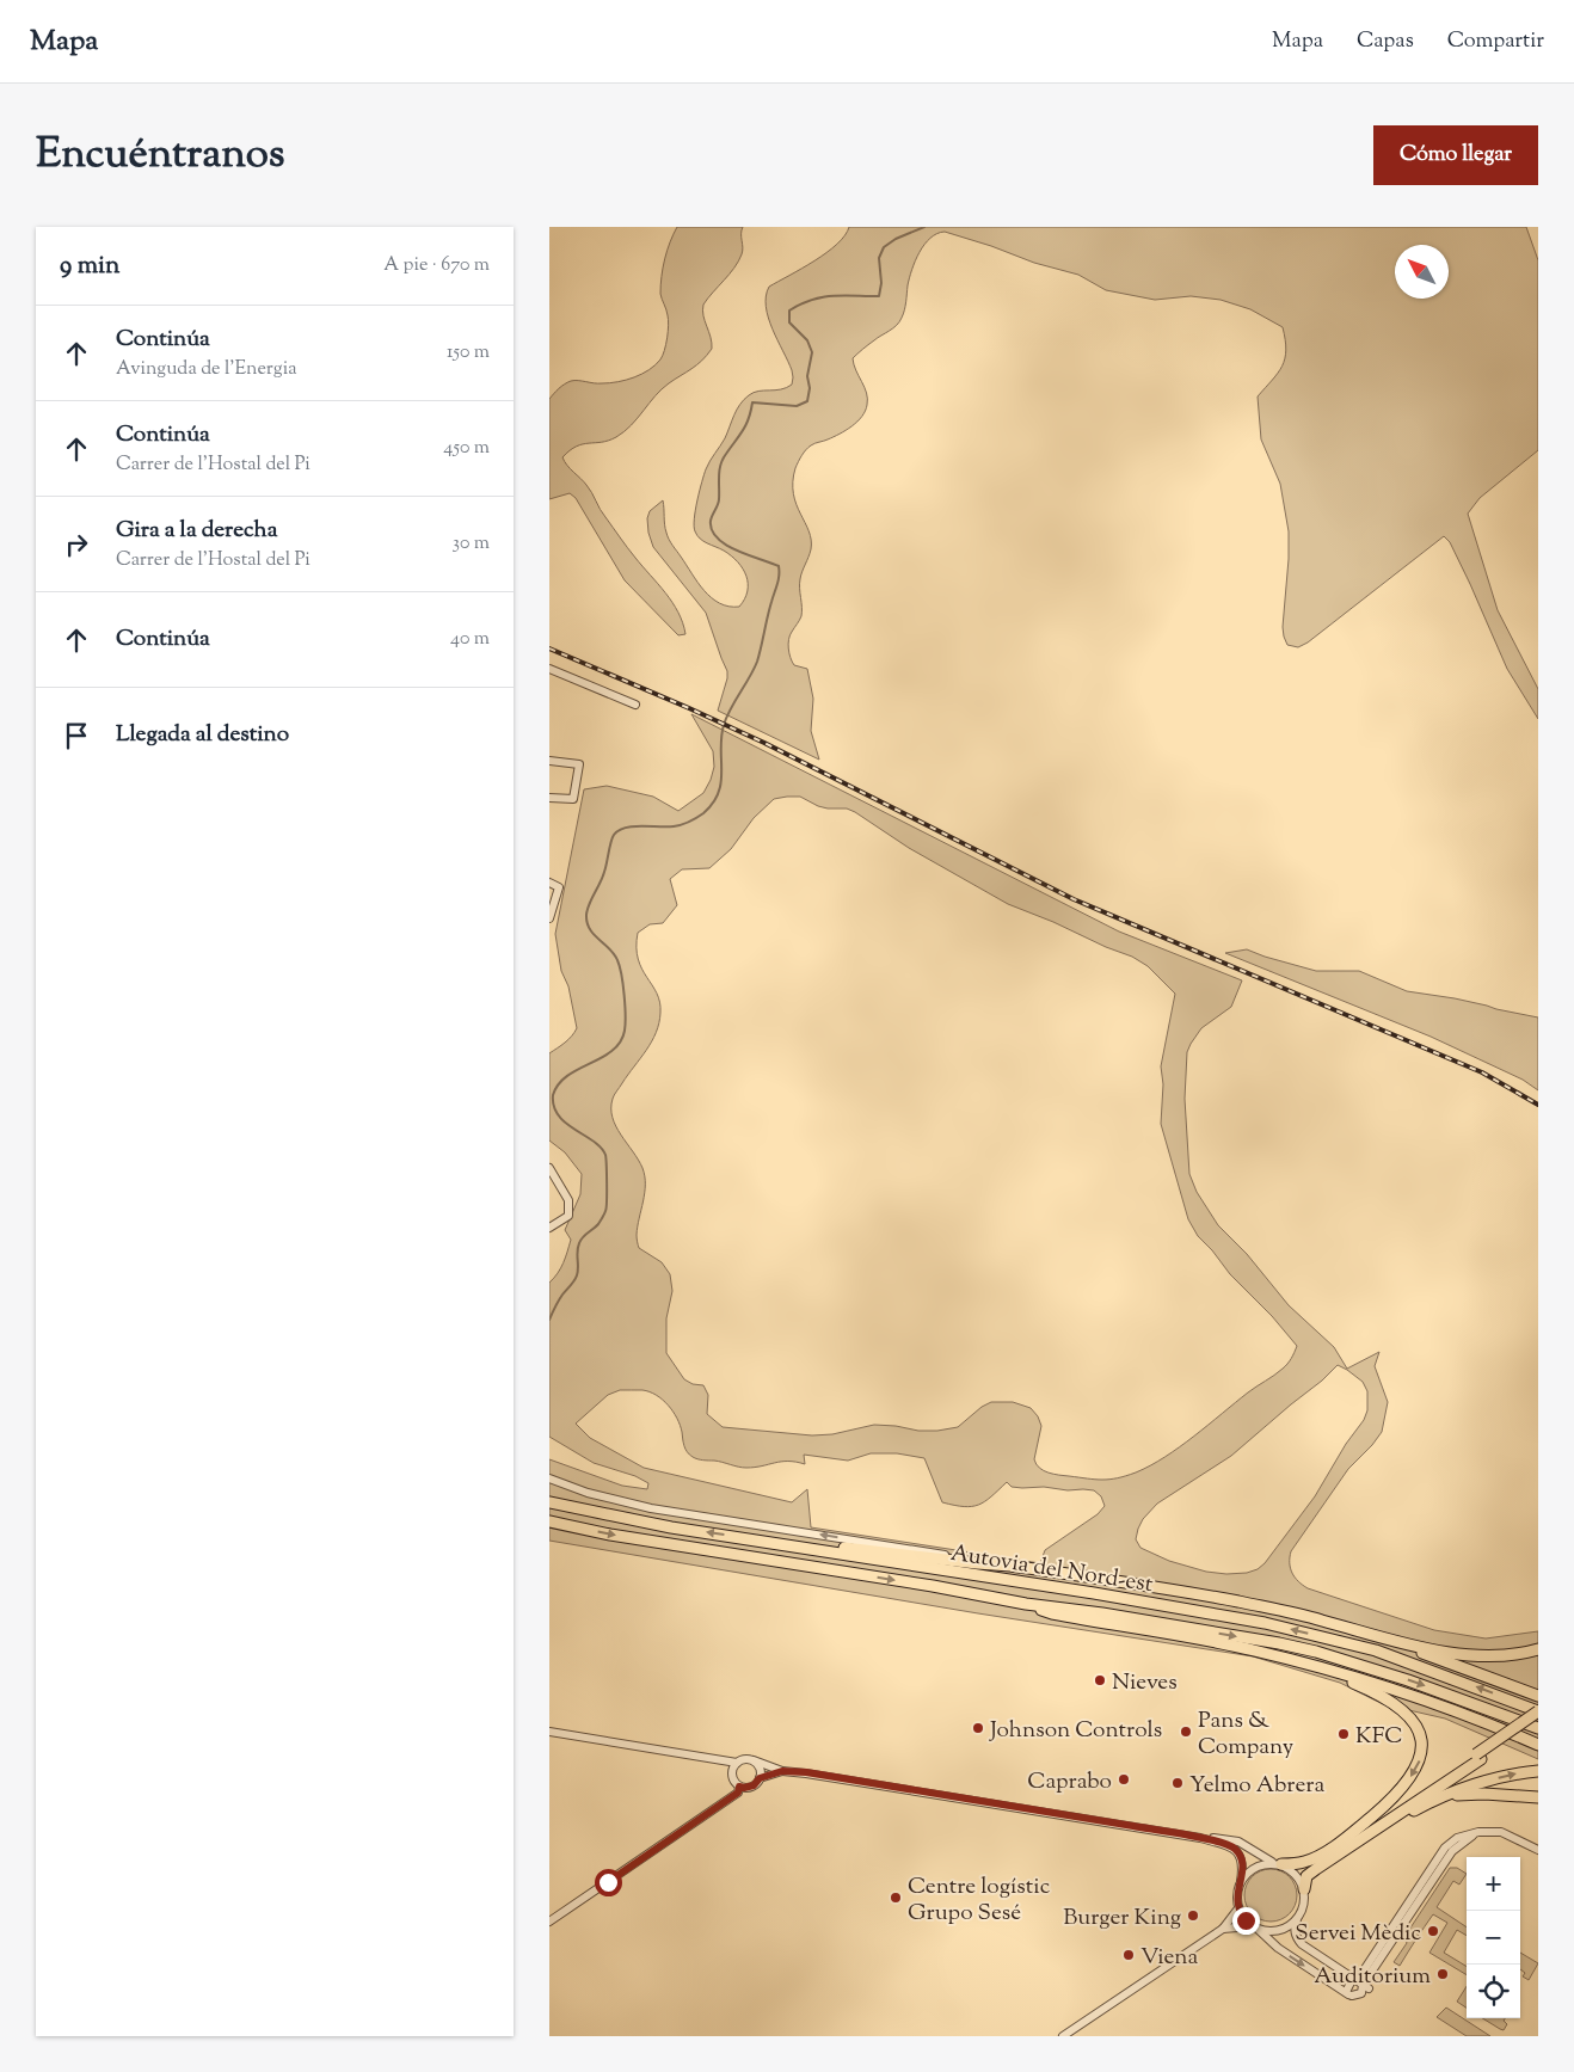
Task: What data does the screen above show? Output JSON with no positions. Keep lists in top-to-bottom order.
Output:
{
  "streets": {
    "highway": ["Autovia del Nord-est"]
  },
  "places": [
    "Nieves",
    "Johnson Controls",
    "Pans & Company",
    "KFC",
    "Caprabo",
    "Yelmo Abrera",
    "Centre logístic Grupo Sesé",
    "Burger King",
    "Servei Mèdic",
    "Viena",
    "Auditorium"
  ],
  "north": "top left",
  "page": {
    "header": "Mapa",
    "nav": ["Mapa", "Capas", "Compartir"],
    "title": "Encuéntranos",
    "buttons": "Cómo llegar",
    "heading": ["9 min", "A pie · 670 m"],
    "list": [
      ["Continúa", "Avinguda de l'Energia", "150 m"],
      ["Continúa", "Carrer de l'Hostal del Pi", "450 m"],
      ["Gira a la derecha", "Carrer de l'Hostal del Pi", "30 m"],
      ["Continúa", "40 m"],
      "Llegada al destino"
    ],
    "map_buttons": ["+", "−"]
  }
}
